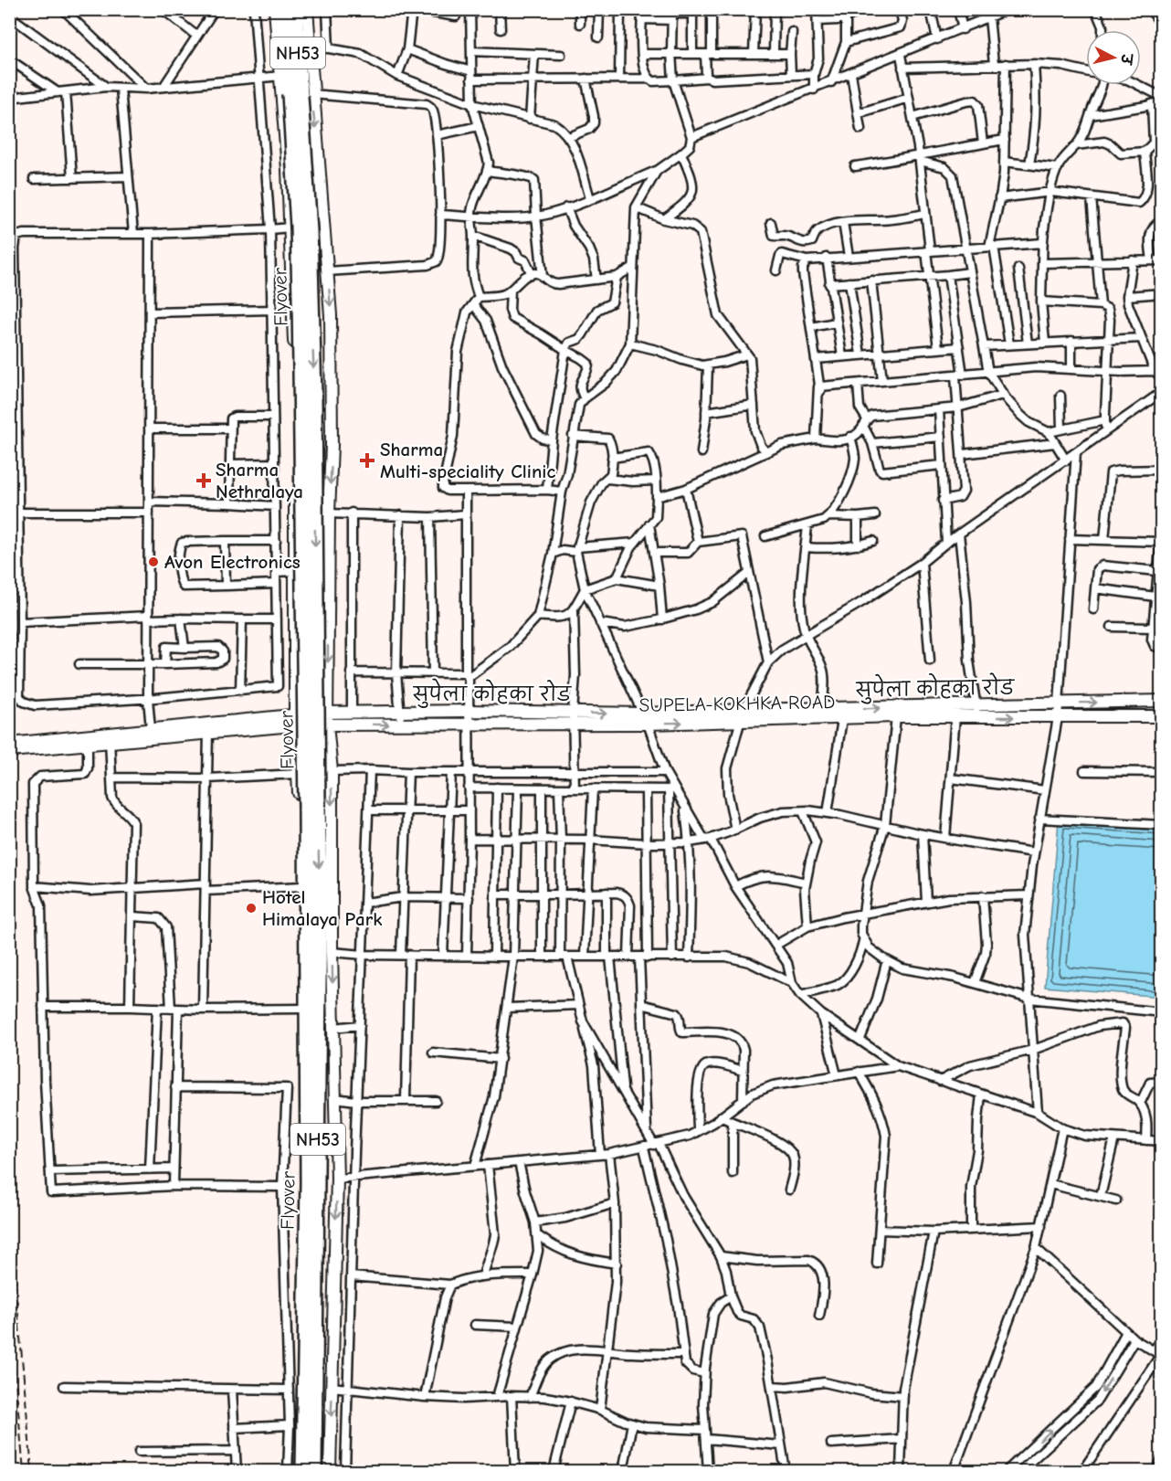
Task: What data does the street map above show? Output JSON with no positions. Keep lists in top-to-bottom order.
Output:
{
  "streets": {
    "highway": ["NH53", "Flyover"],
    "street": ["सुपेला कोहका रोड", "SUPELA-KOKHKA ROAD"]
  },
  "crossings": [
    ["सुपेला कोहका रोड", "SUPELA-KOKHKA ROAD"]
  ],
  "places": {
    "health": ["Sharma Multi-speciality Clinic", "Sharma Nethralaya"],
    "other": ["Avon Electronics", "Hotel Himalaya Park"]
  },
  "north": "right"
}
